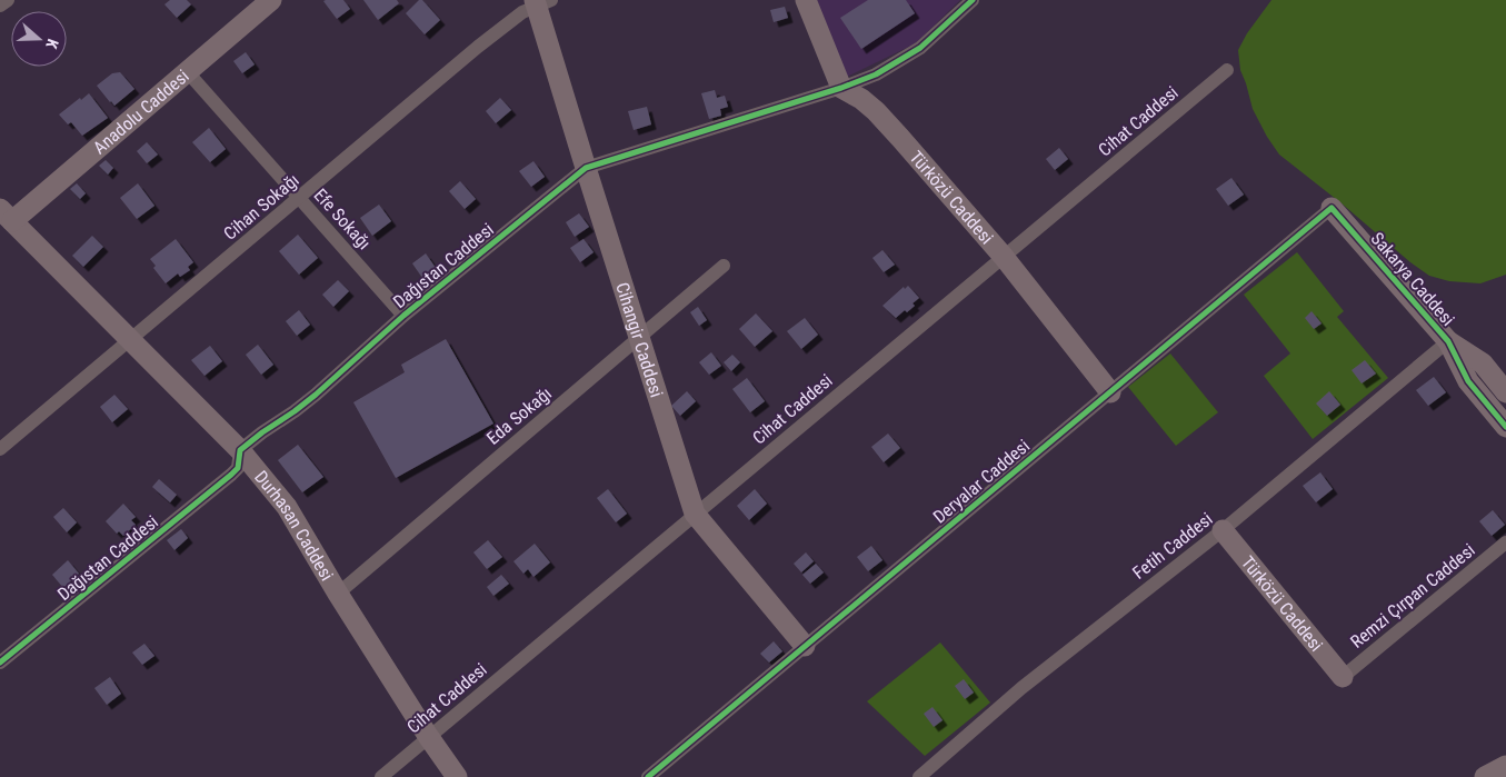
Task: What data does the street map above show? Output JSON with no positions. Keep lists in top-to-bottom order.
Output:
{
  "streets": {
    "street": [
      "Anadolu Caddesi",
      "Cihat Caddesi",
      "Türközü Caddesi",
      "Cihan Sokağı",
      "Efe Sokağı",
      "Dağıstan Caddesi",
      "Sakarya Caddesi",
      "Cihangir Caddesi",
      "Eda Sokağı",
      "Deryalar Caddesi",
      "Durhasan Caddesi",
      "Fetih Caddesi",
      "Remzi Çırpan Caddesi"
    ]
  },
  "crossings": [
    ["Anadolu Caddesi", "Efe Sokağı"],
    ["Anadolu Caddesi", "Durhasan Caddesi"],
    ["Cihat Caddesi", "Türközü Caddesi"],
    ["Cihat Caddesi", "Cihangir Caddesi"],
    ["Cihat Caddesi", "Durhasan Caddesi"],
    ["Türközü Caddesi", "Dağıstan Caddesi"],
    ["Türközü Caddesi", "Deryalar Caddesi"],
    ["Türközü Caddesi", "Fetih Caddesi"],
    ["Türközü Caddesi", "Remzi Çırpan Caddesi"],
    ["Cihan Sokağı", "Efe Sokağı"],
    ["Cihan Sokağı", "Cihangir Caddesi"],
    ["Cihan Sokağı", "Durhasan Caddesi"],
    ["Efe Sokağı", "Dağıstan Caddesi"],
    ["Dağıstan Caddesi", "Cihangir Caddesi"],
    ["Dağıstan Caddesi", "Durhasan Caddesi"],
    ["Sakarya Caddesi", "Deryalar Caddesi"],
    ["Sakarya Caddesi", "Fetih Caddesi"],
    ["Cihangir Caddesi", "Eda Sokağı"],
    ["Cihangir Caddesi", "Deryalar Caddesi"],
    ["Eda Sokağı", "Durhasan Caddesi"]
  ],
  "north": "right"
}
